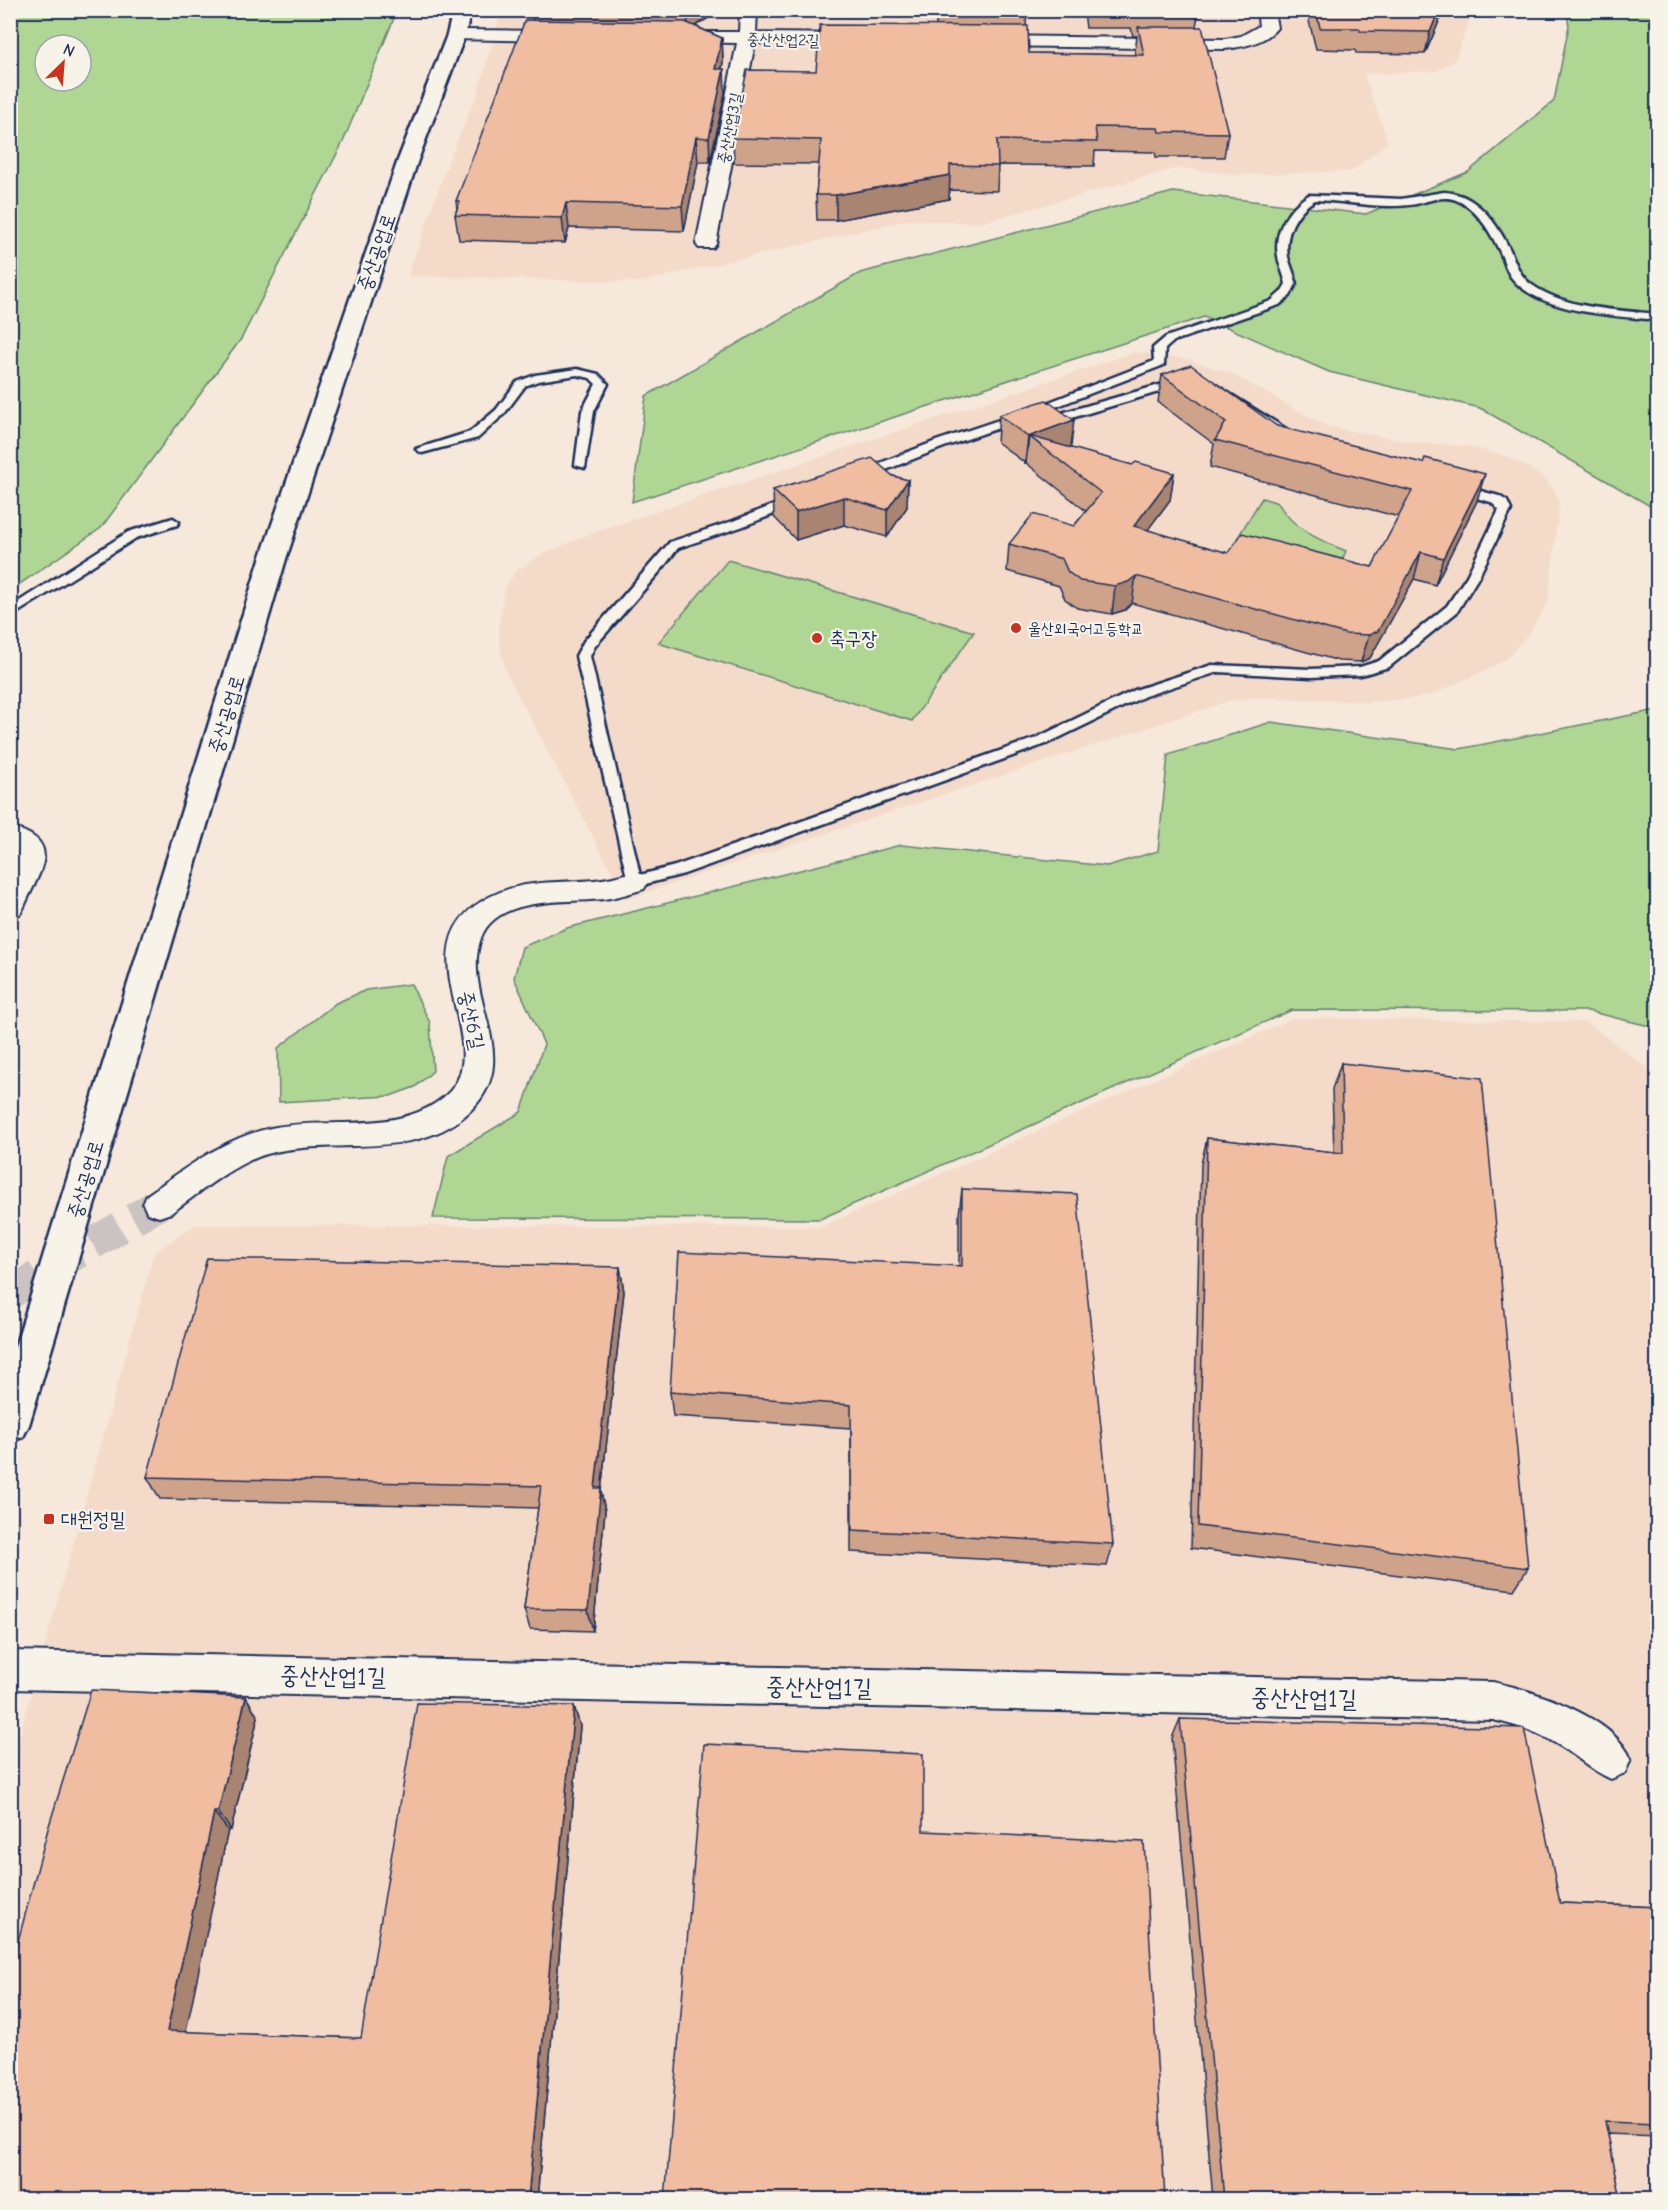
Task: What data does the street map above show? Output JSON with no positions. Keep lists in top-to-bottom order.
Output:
{
  "streets": {
    "street": [
      "중산산업2길",
      "중산산업3길",
      "중산공업로",
      "중산6길",
      "중산산업1길"
    ]
  },
  "crossings": [
    ["중산산업2길", "중산산업3길"]
  ],
  "places": {
    "other": ["울산외국어고등학교", "축구장"],
    "transit": ["대원정밀"]
  },
  "north": "top right"
}
